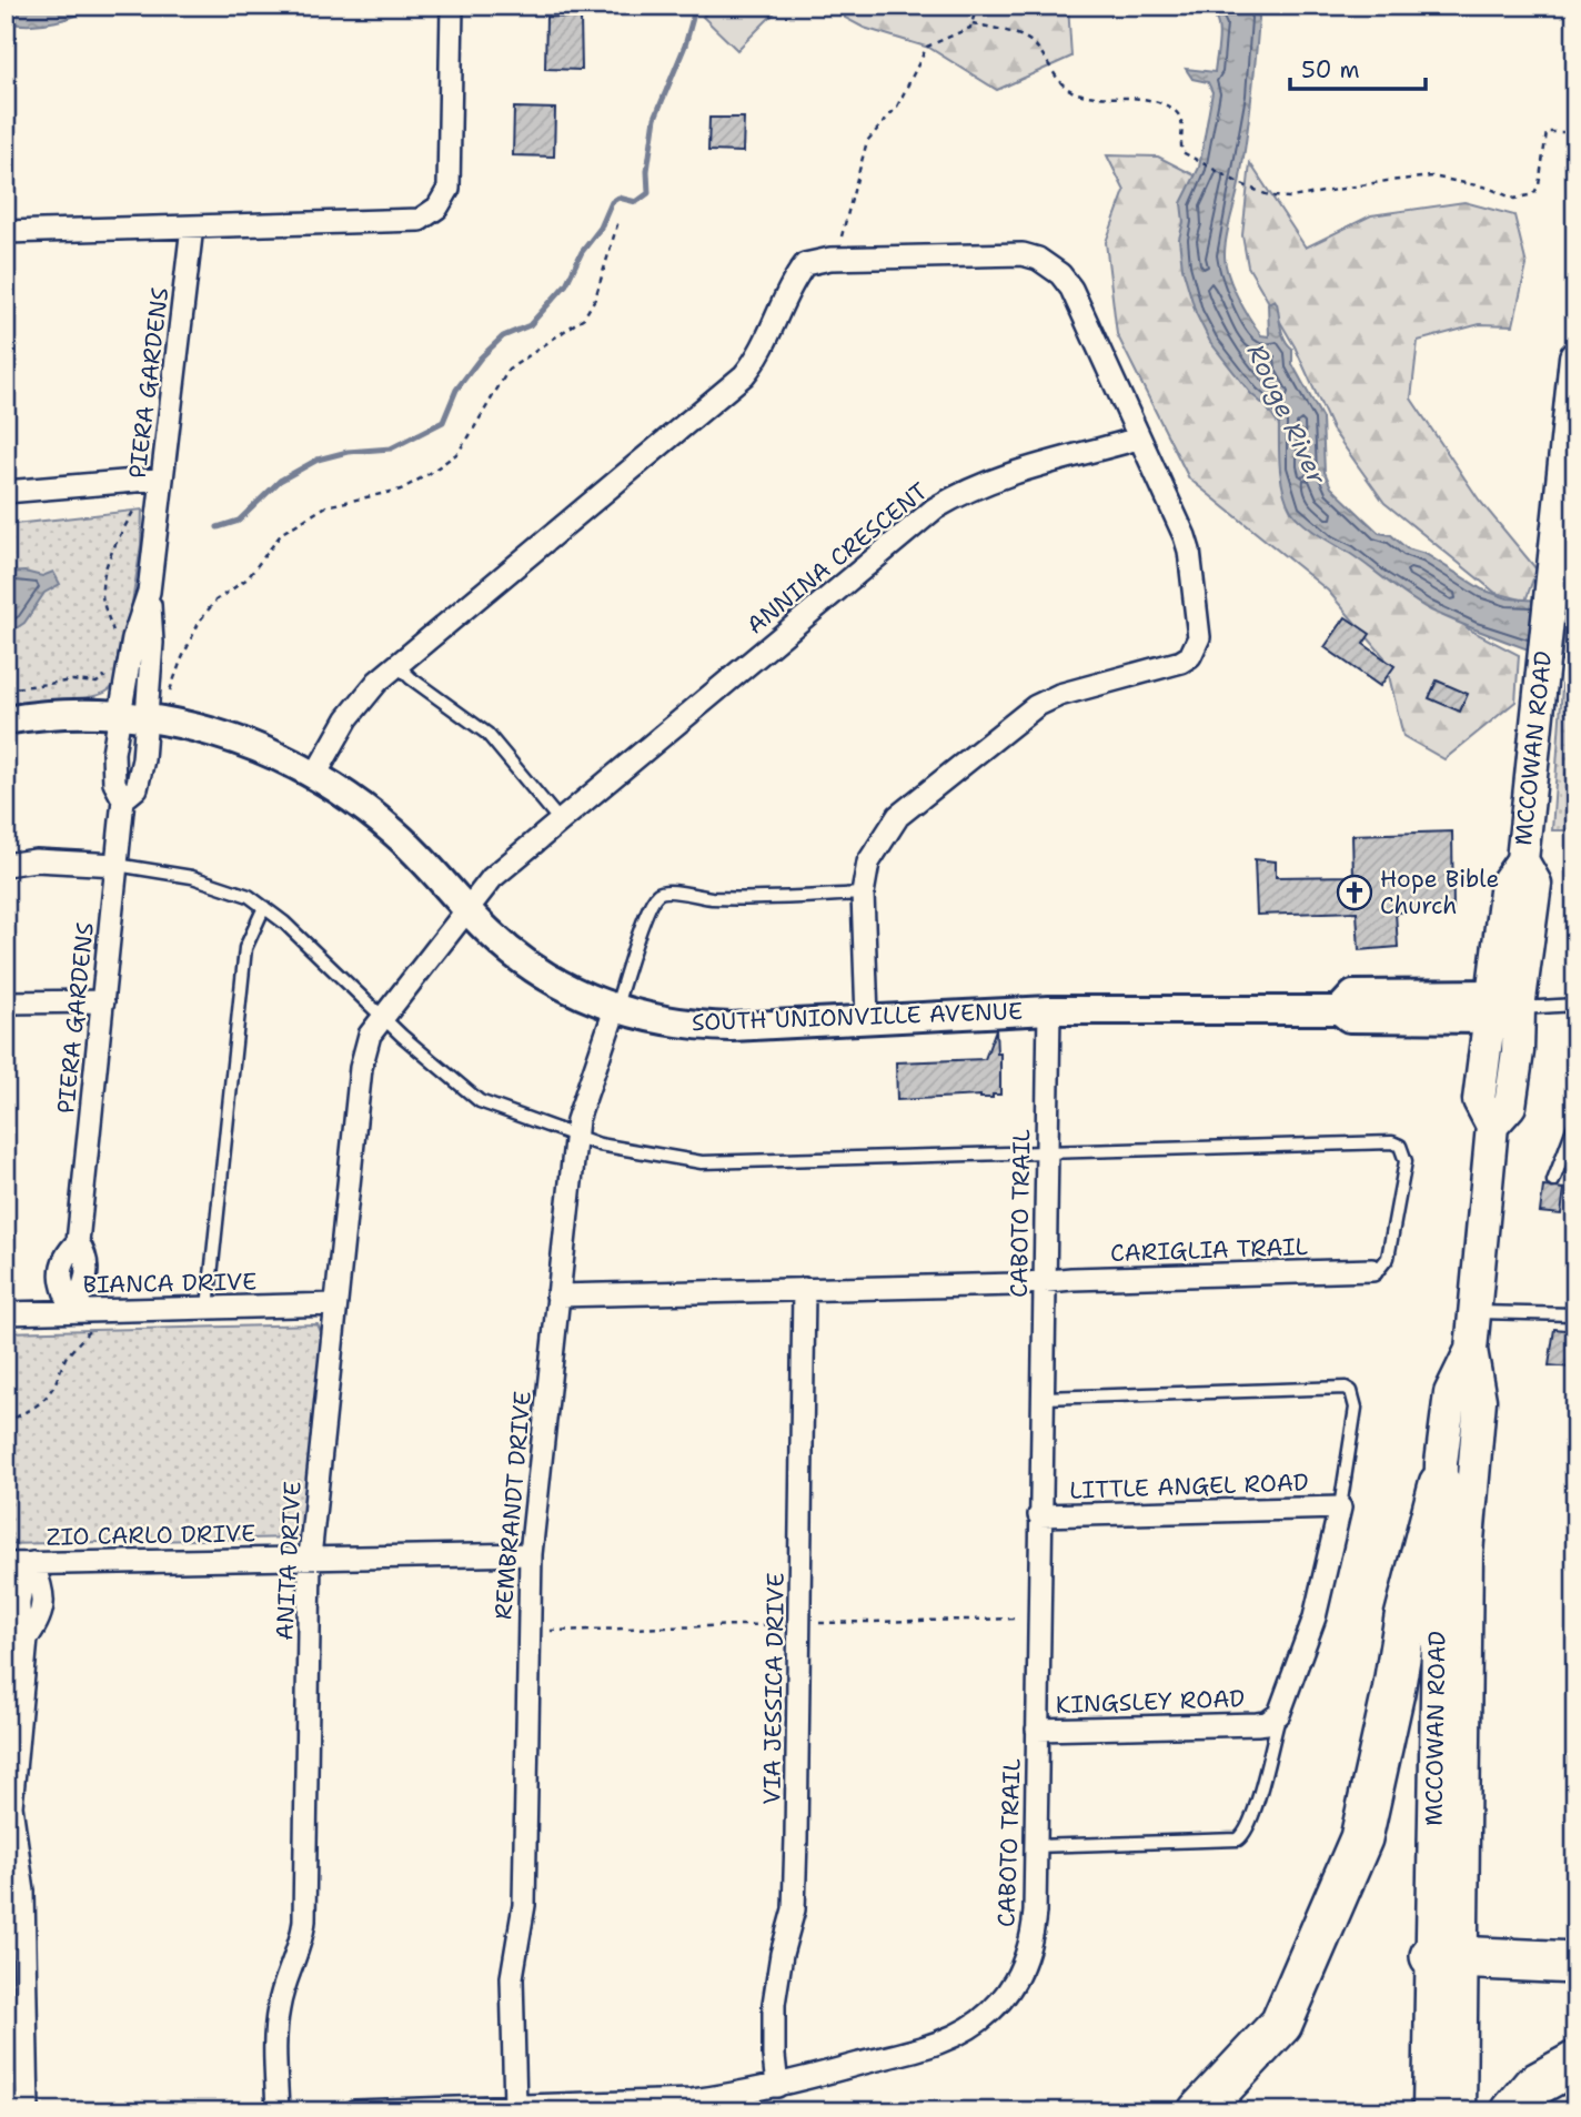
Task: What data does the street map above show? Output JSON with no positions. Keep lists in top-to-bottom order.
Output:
{
  "streets": {
    "main road": ["MCCOWAN ROAD"],
    "street": [
      "PIERA GARDENS",
      "ANNINA CRESCENT",
      "SOUTH UNIONVILLE AVENUE",
      "CABOTO TRAIL",
      "CARIGLIA TRAIL",
      "BIANCA DRIVE",
      "LITTLE ANGEL ROAD",
      "REMBRANDT DRIVE",
      "ZIO CARLO DRIVE",
      "ANITA DRIVE",
      "VIA JESSICA DRIVE",
      "KINGSLEY ROAD"
    ]
  },
  "crossings": [
    ["PIERA GARDENS", "SOUTH UNIONVILLE AVENUE"],
    ["PIERA GARDENS", "BIANCA DRIVE"],
    ["ANNINA CRESCENT", "SOUTH UNIONVILLE AVENUE"],
    ["ANNINA CRESCENT", "ANITA DRIVE"],
    ["MCCOWAN ROAD", "SOUTH UNIONVILLE AVENUE"],
    ["SOUTH UNIONVILLE AVENUE", "CABOTO TRAIL"],
    ["SOUTH UNIONVILLE AVENUE", "REMBRANDT DRIVE"],
    ["CABOTO TRAIL", "CARIGLIA TRAIL"],
    ["CABOTO TRAIL", "LITTLE ANGEL ROAD"],
    ["CABOTO TRAIL", "REMBRANDT DRIVE"],
    ["CABOTO TRAIL", "VIA JESSICA DRIVE"],
    ["CABOTO TRAIL", "KINGSLEY ROAD"],
    ["CARIGLIA TRAIL", "REMBRANDT DRIVE"],
    ["CARIGLIA TRAIL", "VIA JESSICA DRIVE"],
    ["BIANCA DRIVE", "ANITA DRIVE"],
    ["LITTLE ANGEL ROAD", "KINGSLEY ROAD"],
    ["REMBRANDT DRIVE", "ZIO CARLO DRIVE"],
    ["ZIO CARLO DRIVE", "ANITA DRIVE"]
  ],
  "water": ["Rouge River"],
  "places": {
    "church": ["Hope Bible Church"]
  },
  "scale_bar": "50 m"
}
